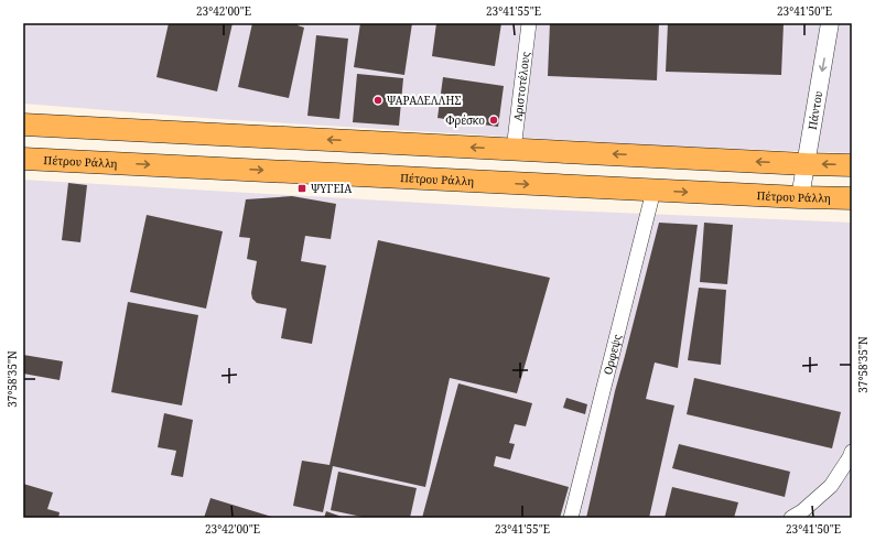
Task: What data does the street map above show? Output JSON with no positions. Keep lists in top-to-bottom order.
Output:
{
  "streets": {
    "main road": ["Πέτρου Ράλλη"],
    "street": ["Αριστοτέλους", "Πάντου", "Ορφεψς"]
  },
  "crossings": [
    ["Πάντου", "Πέτρου Ράλλη"],
    ["Πέτρου Ράλλη", "Ορφεψς"]
  ],
  "one_way": ["Πάντου"],
  "places": {
    "other": ["ΨΑΡΑΔΕΛΛΗΣ", "Φρέσκο"],
    "transit": ["ΨΥΓΕΙΑ"]
  },
  "coordinates": [
    "23°42'00\"E",
    "23°41'55\"E",
    "23°41'50\"E",
    "37°58'35\"N"
  ]
}
